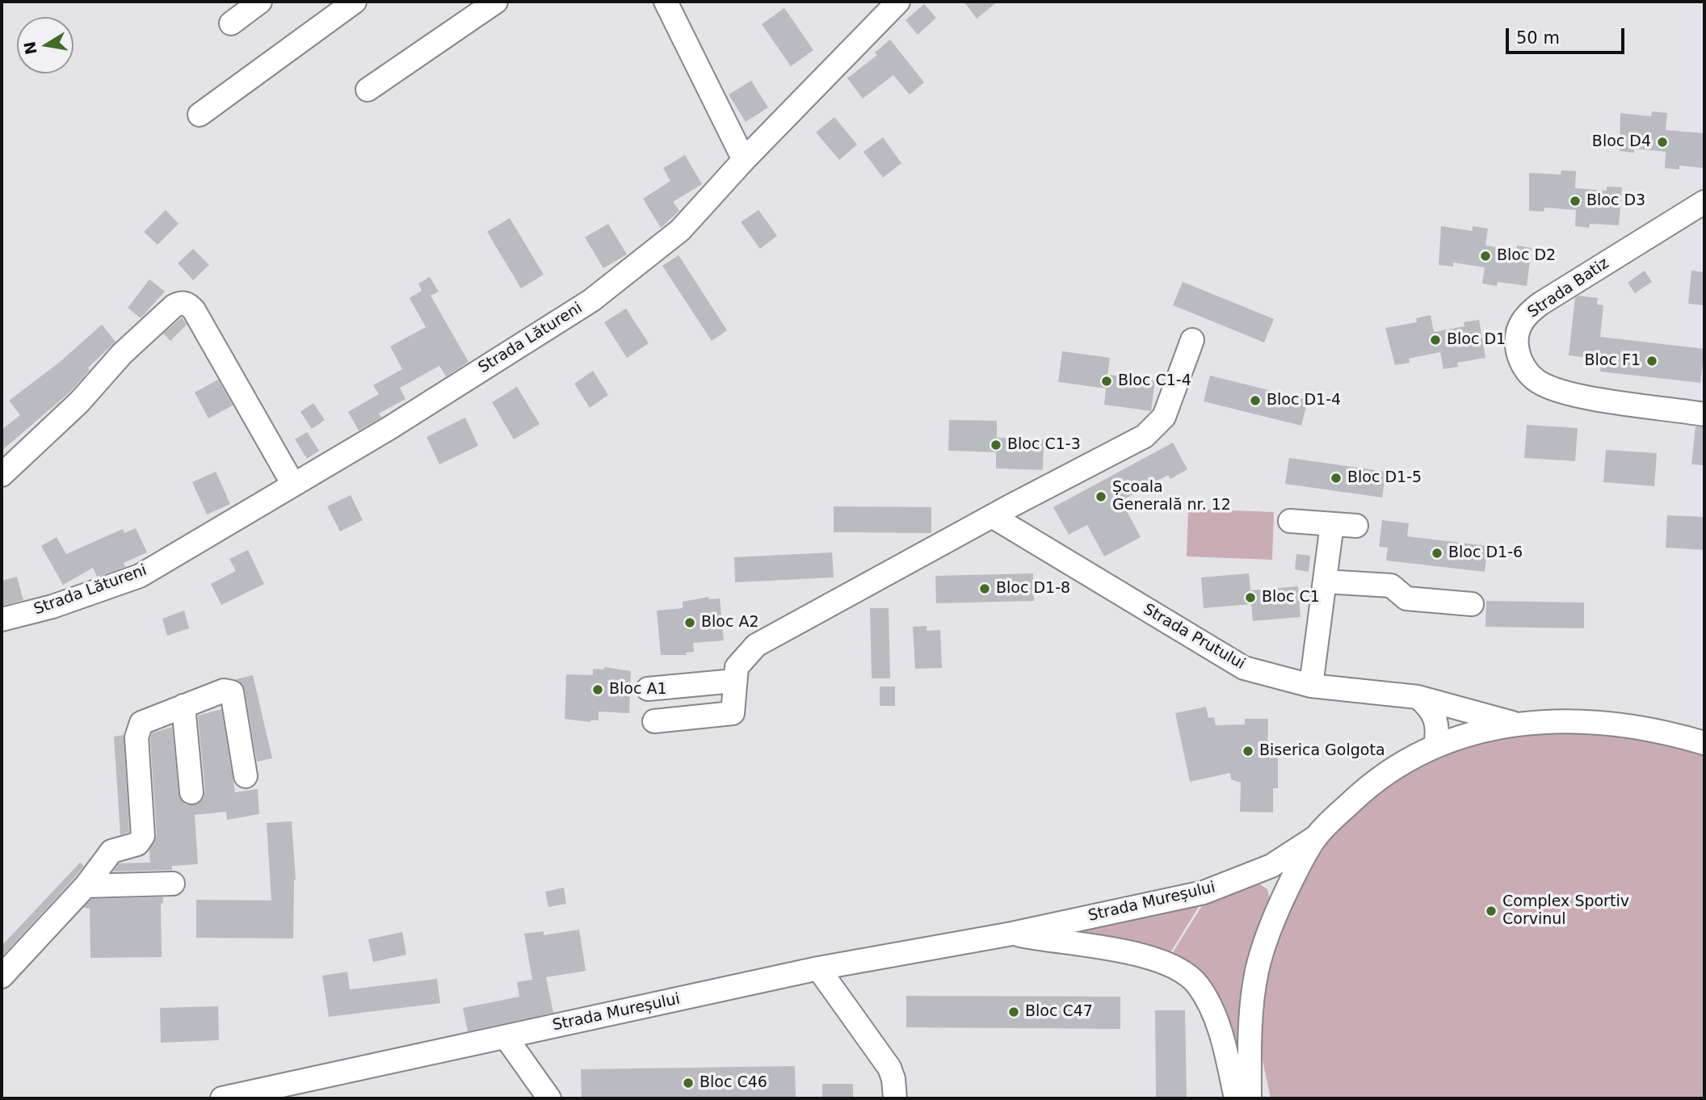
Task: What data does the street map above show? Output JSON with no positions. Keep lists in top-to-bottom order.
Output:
{
  "streets": {
    "street": [
      "Strada Batiz",
      "Strada Lătureni",
      "Strada Prutului",
      "Strada Mureșului"
    ]
  },
  "places": [
    "Bloc D4",
    "Bloc D3",
    "Bloc D2",
    "Bloc D1",
    "Bloc F1",
    "Bloc C1-4",
    "Bloc D1-4",
    "Bloc C1-3",
    "Bloc D1-5",
    "Școala Generală nr. 12",
    "Bloc D1-6",
    "Bloc D1-8",
    "Bloc C1",
    "Bloc A2",
    "Bloc A1",
    "Biserica Golgota",
    "Complex Sportiv Corvinul",
    "Bloc C47",
    "Bloc C46"
  ],
  "scale_bar": "50 m",
  "north": "left"
}
